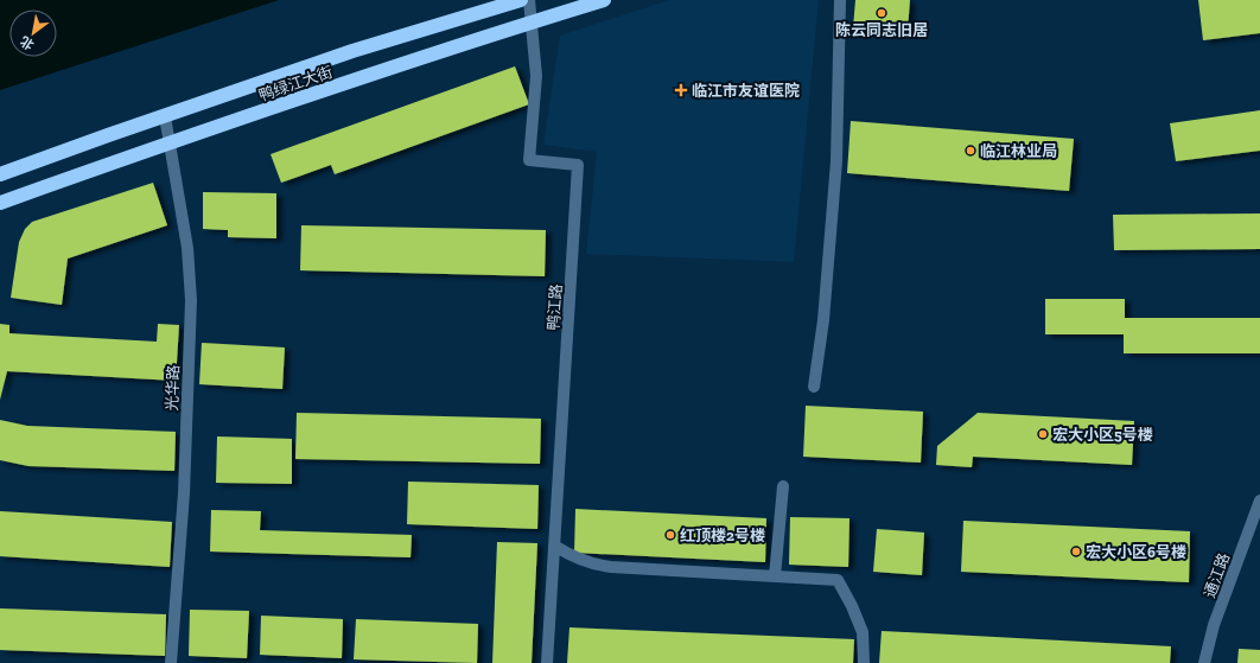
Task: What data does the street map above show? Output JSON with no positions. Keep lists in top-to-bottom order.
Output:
{
  "streets": {
    "highway": ["鸭绿江大街"],
    "street": ["鸭江路", "光华路", "通江路"]
  },
  "crossings": [
    ["鸭绿江大街", "鸭江路"],
    ["鸭绿江大街", "光华路"]
  ],
  "places": {
    "other": [
      "陈云同志旧居",
      "临江林业局",
      "宏大小区5号楼",
      "红顶楼2号楼",
      "宏大小区6号楼"
    ],
    "health": ["临江市友谊医院"]
  },
  "north": "bottom left"
}
